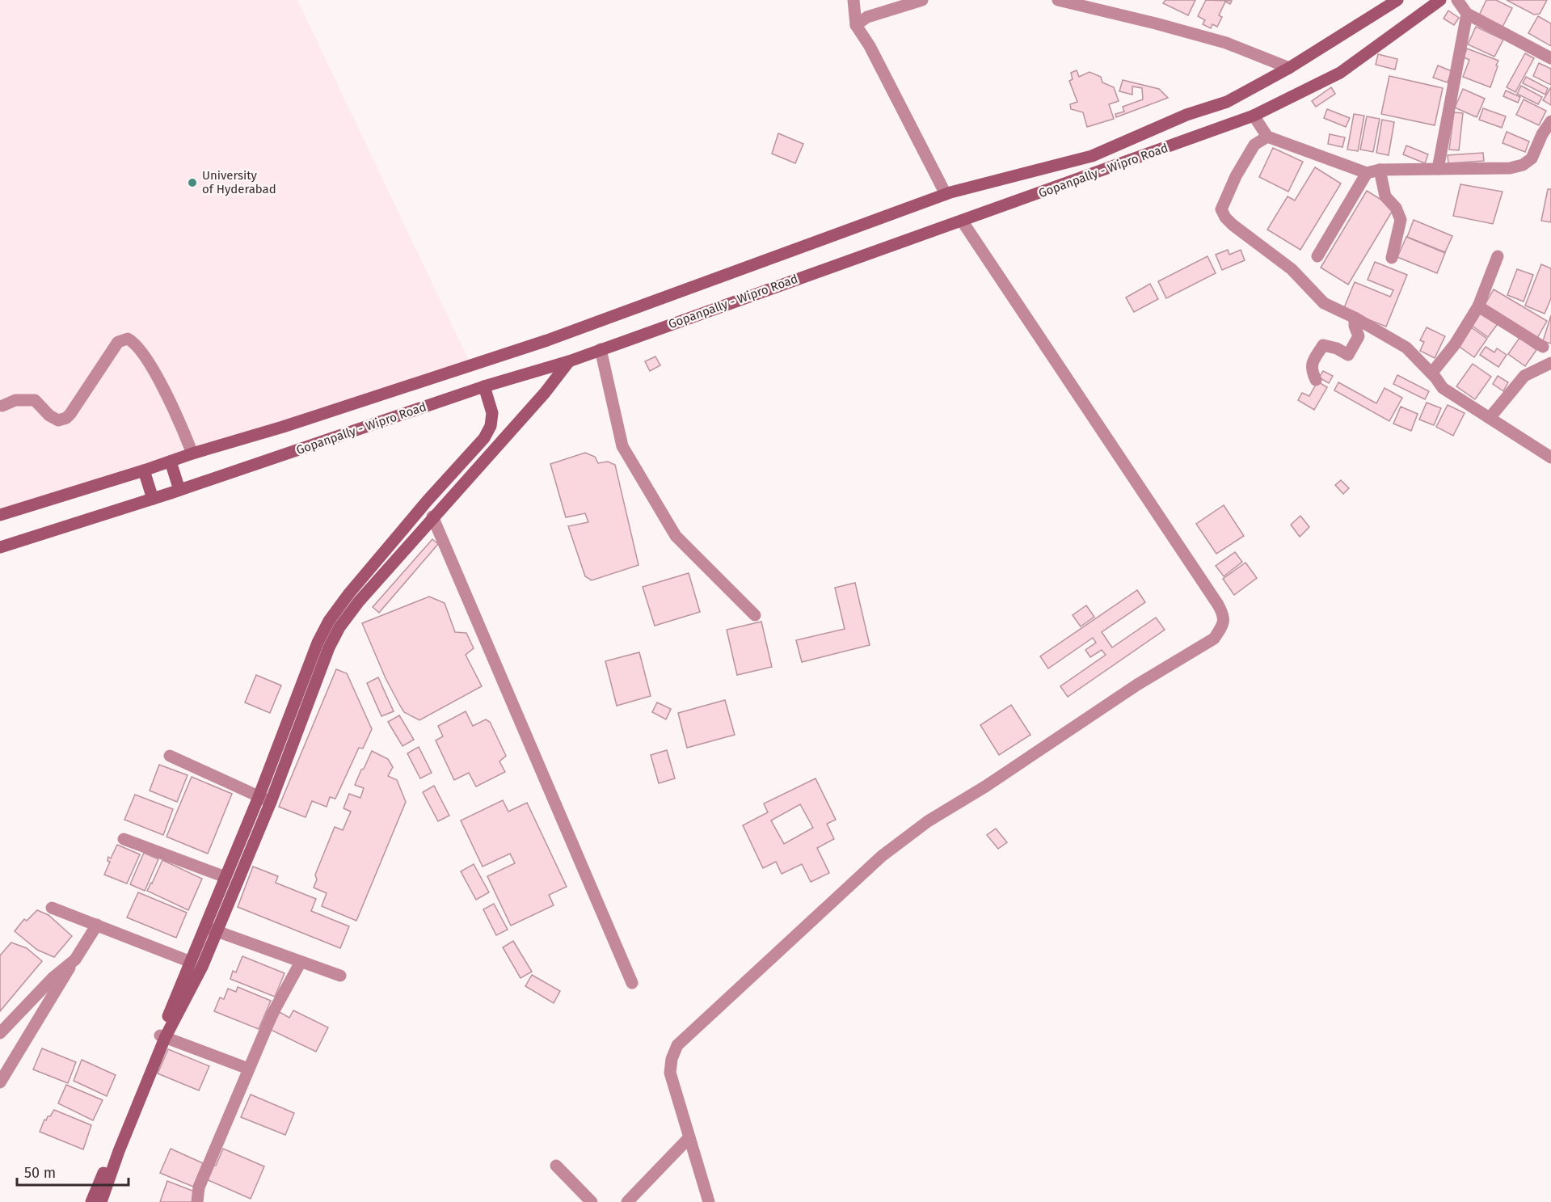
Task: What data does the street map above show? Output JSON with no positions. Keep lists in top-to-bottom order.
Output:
{
  "streets": {
    "main road": ["Gopanpally - Wipro Road"]
  },
  "places": ["University of Hyderabad"],
  "scale_bar": "50 m"
}
